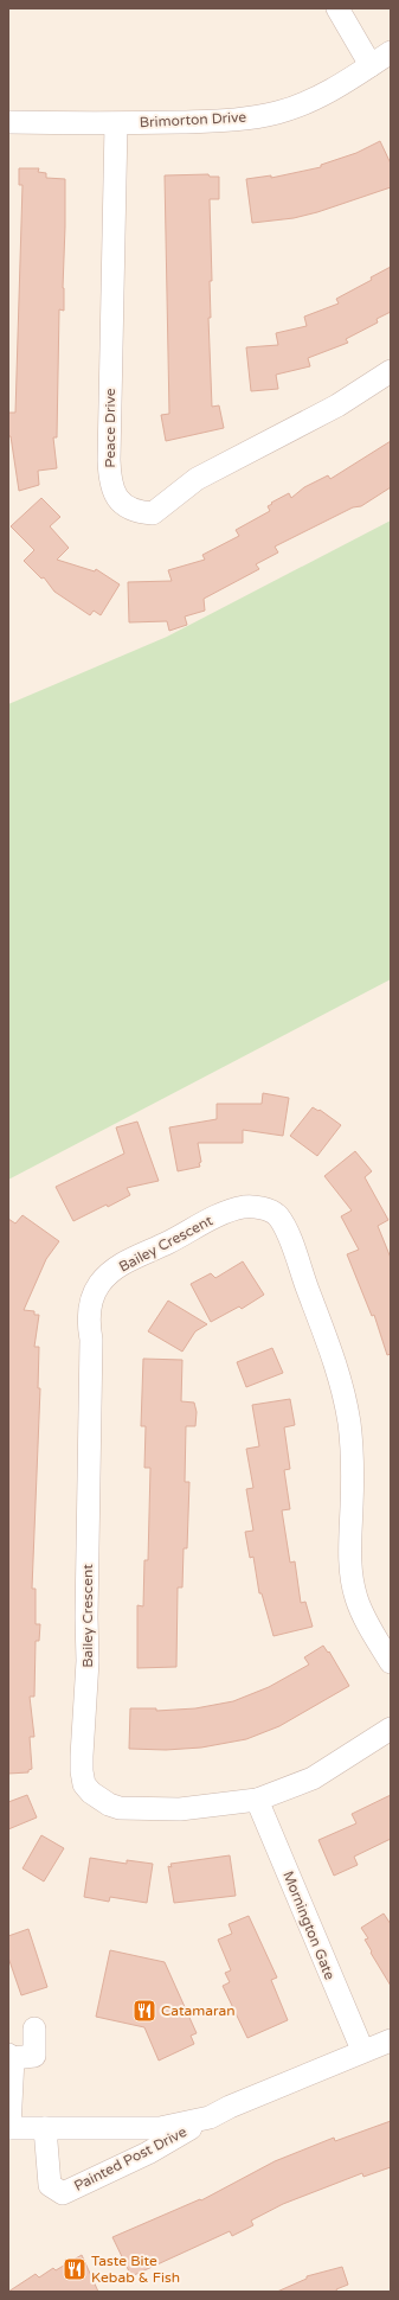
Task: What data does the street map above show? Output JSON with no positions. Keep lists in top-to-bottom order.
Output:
{
  "streets": {
    "street": [
      "Brimorton Drive",
      "Peace Drive",
      "Bailey Crescent",
      "Mornington Gate",
      "Painted Post Drive"
    ]
  },
  "crossings": [
    ["Brimorton Drive", "Peace Drive"],
    ["Bailey Crescent", "Mornington Gate"],
    ["Mornington Gate", "Painted Post Drive"]
  ],
  "places": {
    "restaurant": ["Catamaran", "Taste Bite Kebab & Fish"]
  }
}
